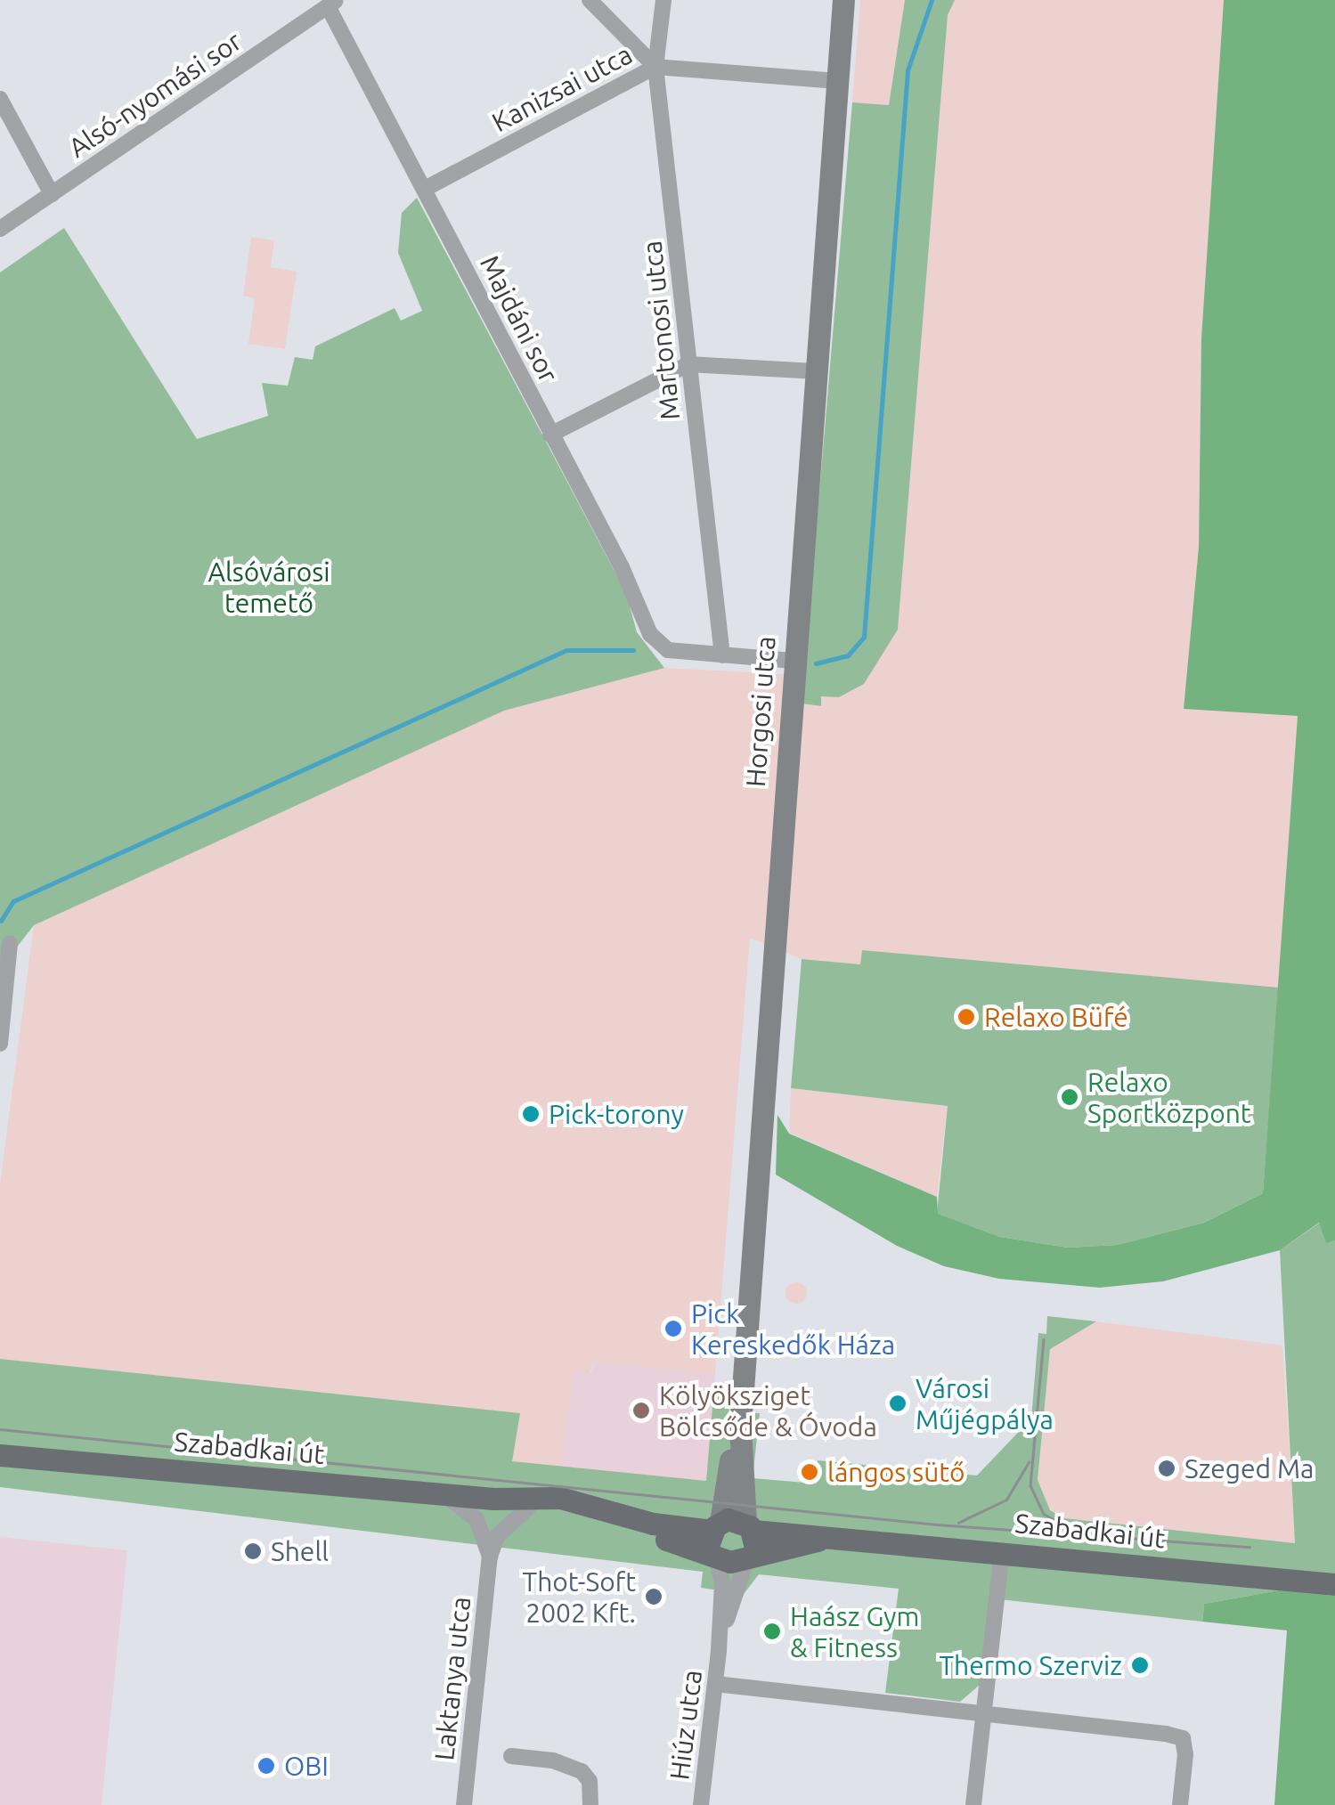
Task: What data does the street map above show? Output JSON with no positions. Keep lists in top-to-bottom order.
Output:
{
  "streets": {
    "main road": ["Szabadkai út"],
    "street": [
      "Kanizsai utca",
      "Alsó-nyomási sor",
      "Majdáni sor",
      "Martonosi utca",
      "Horgosi utca",
      "Laktanya utca",
      "Hiúz utca"
    ]
  },
  "crossings": [
    ["Kanizsai utca", "Majdáni sor"],
    ["Kanizsai utca", "Martonosi utca"],
    ["Kanizsai utca", "Horgosi utca"],
    ["Alsó-nyomási sor", "Majdáni sor"],
    ["Majdáni sor", "Martonosi utca"],
    ["Horgosi utca", "Szabadkai út"],
    ["Horgosi utca", "Hiúz utca"],
    ["Szabadkai út", "Laktanya utca"],
    ["Szabadkai út", "Hiúz utca"]
  ],
  "parks": ["Alsóvárosi temető"],
  "places": [
    "Relaxo Büfé",
    "Relaxo Sportközpont",
    "Pick-torony",
    "Pick Kereskedők Háza",
    "Városi Műjégpálya",
    "Kölyöksziget Bölcsőde & Óvoda",
    "Szeged Ma",
    "lángos sütő",
    "Shell",
    "Thot-Soft 2002 Kft.",
    "Haász Gym & Fitness",
    "Thermo Szerviz",
    "OBI"
  ]
}
